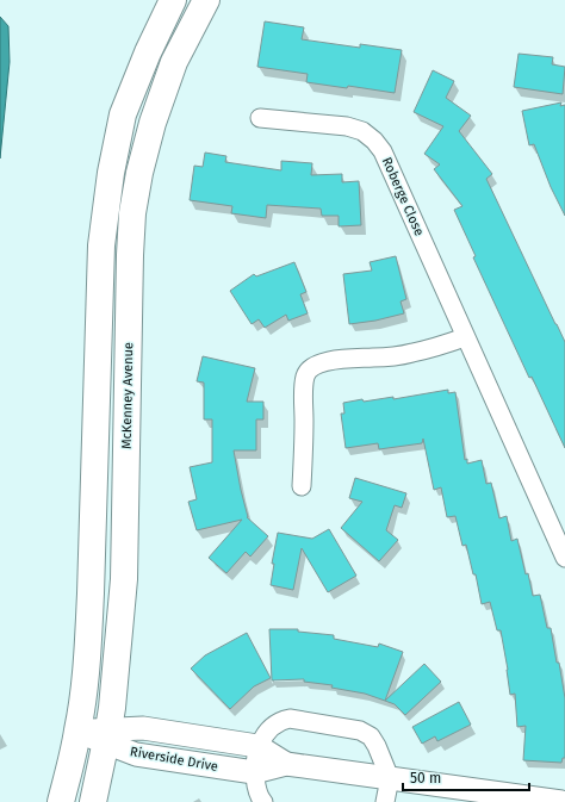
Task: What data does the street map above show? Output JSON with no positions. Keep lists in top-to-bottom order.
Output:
{
  "streets": {
    "main road": ["McKenney Avenue"],
    "street": ["Roberge Close", "Riverside Drive"]
  },
  "crossings": [
    ["McKenney Avenue", "Riverside Drive"]
  ],
  "scale_bar": "50 m"
}
